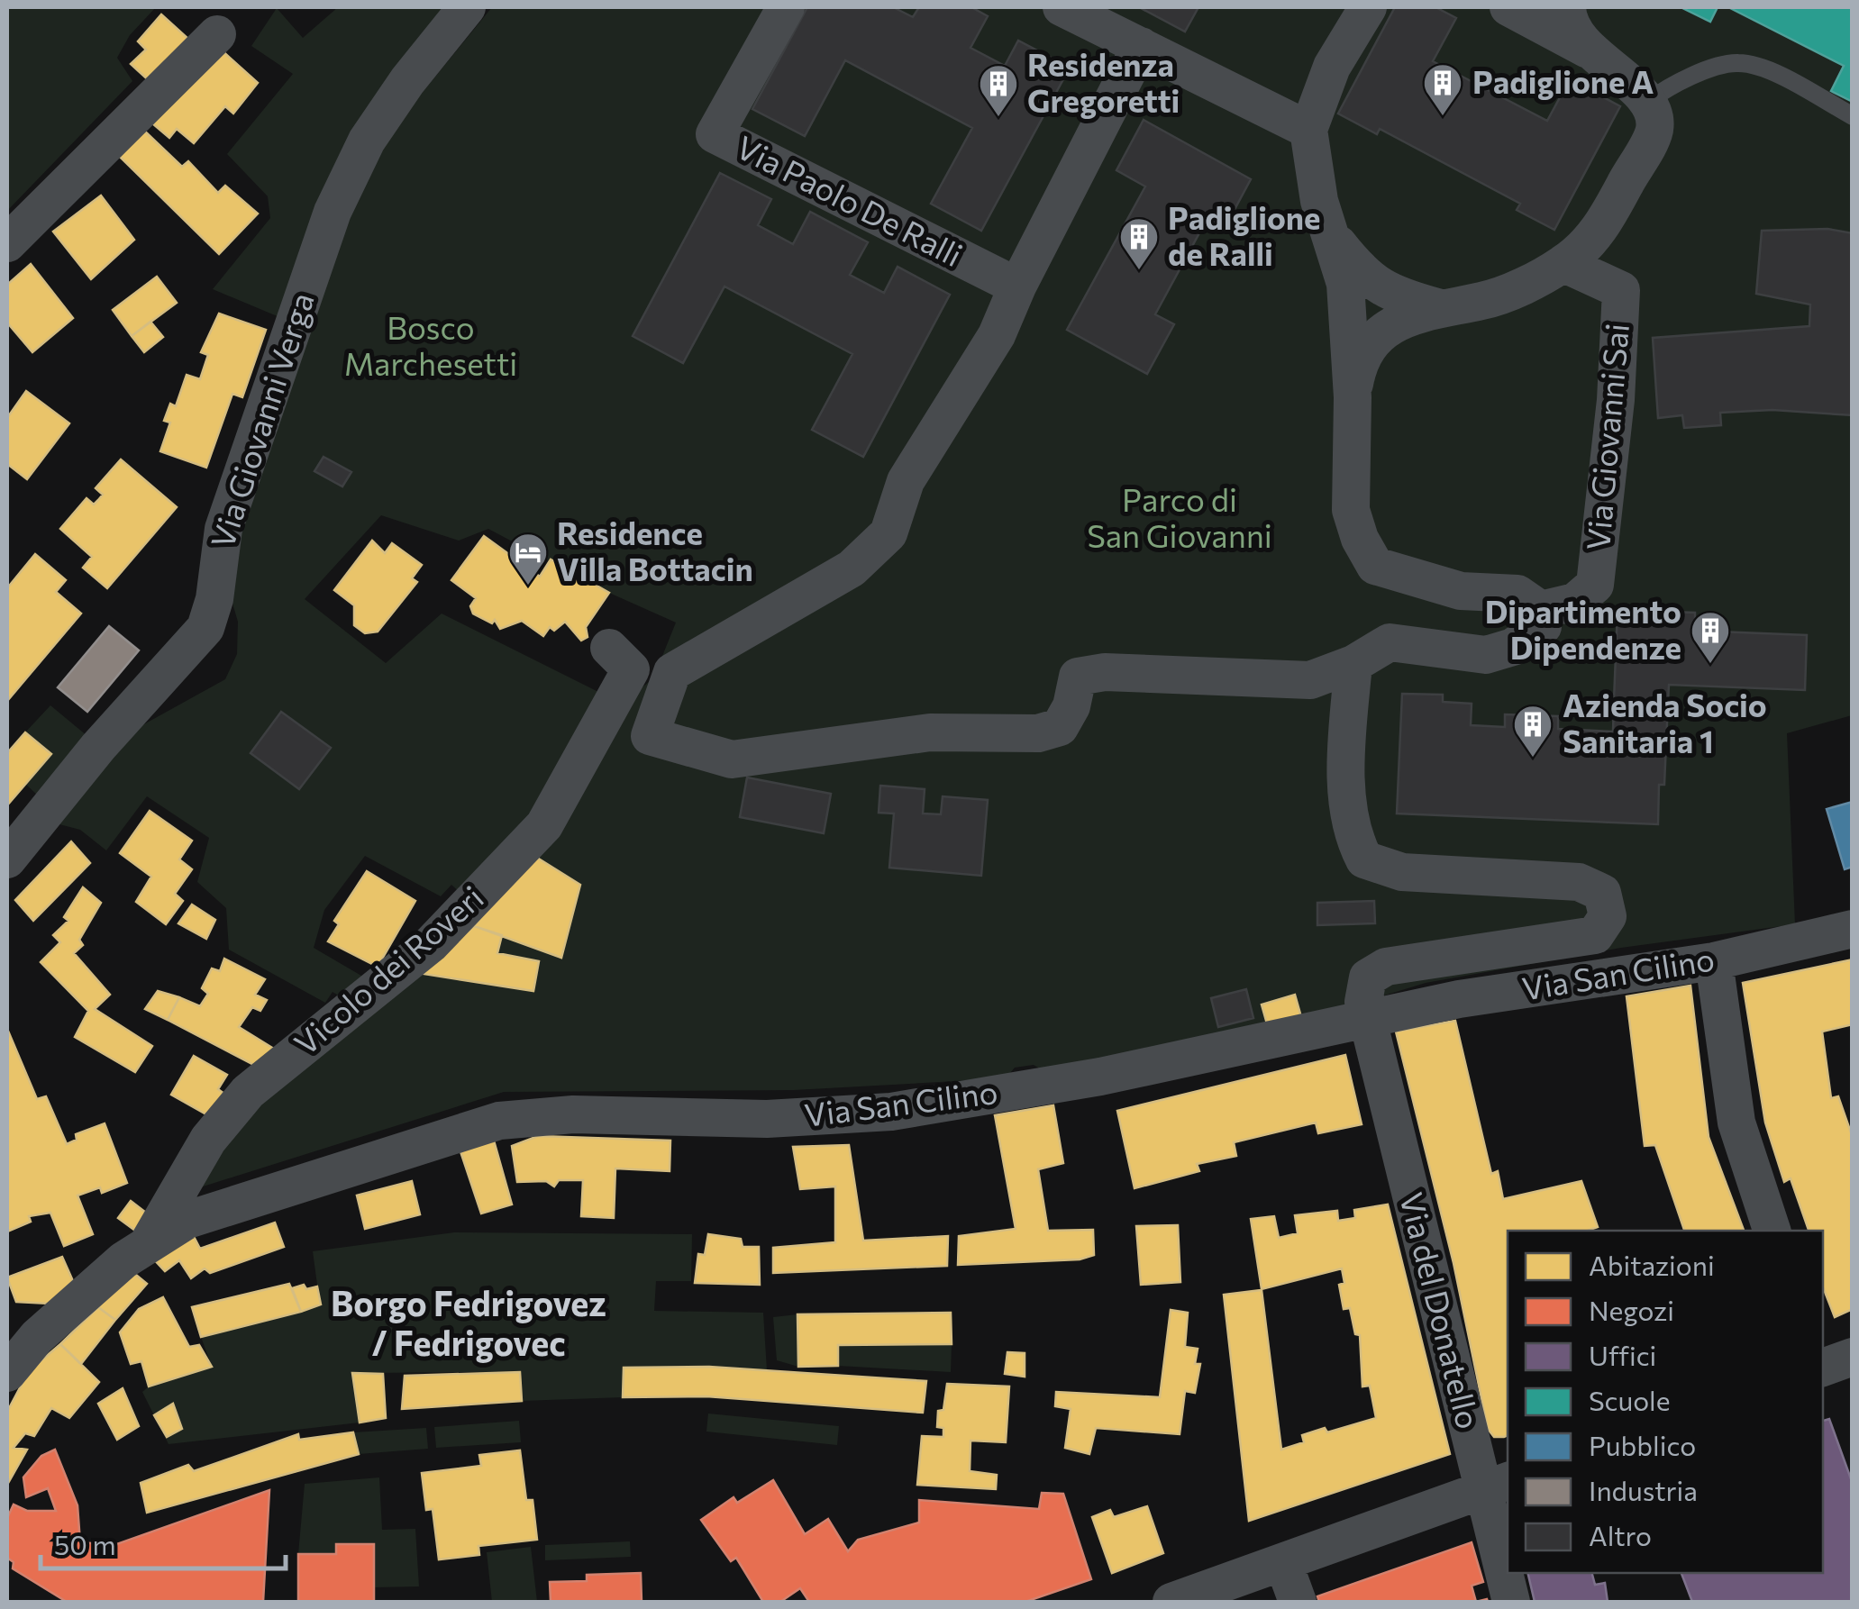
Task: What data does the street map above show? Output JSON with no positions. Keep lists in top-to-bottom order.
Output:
{
  "streets": {
    "street": [
      "Via Paolo De Ralli",
      "Via Giovanni Verga",
      "Via Giovanni Sai",
      "Vicolo dei Roveri",
      "Via San Cilino",
      "Via del Donatello"
    ]
  },
  "crossings": [
    ["Vicolo dei Roveri", "Via San Cilino"],
    ["Via San Cilino", "Via del Donatello"]
  ],
  "districts": ["Borgo Fedrigovez / Fedrigovec"],
  "parks": ["Bosco Marchesetti", "Parco di San Giovanni"],
  "places": {
    "building": [
      "Padiglione A",
      "Residenza Gregoretti",
      "Padiglione de Ralli",
      "Dipartimento Dipendenze",
      "Azienda Socio Sanitaria 1"
    ],
    "hotel": ["Residence Villa Bottacin"]
  },
  "legend": [
    "Abitazioni",
    "Negozi",
    "Uffici",
    "Scuole",
    "Pubblico",
    "Industria",
    "Altro"
  ],
  "scale_bar": "50 m"
}
